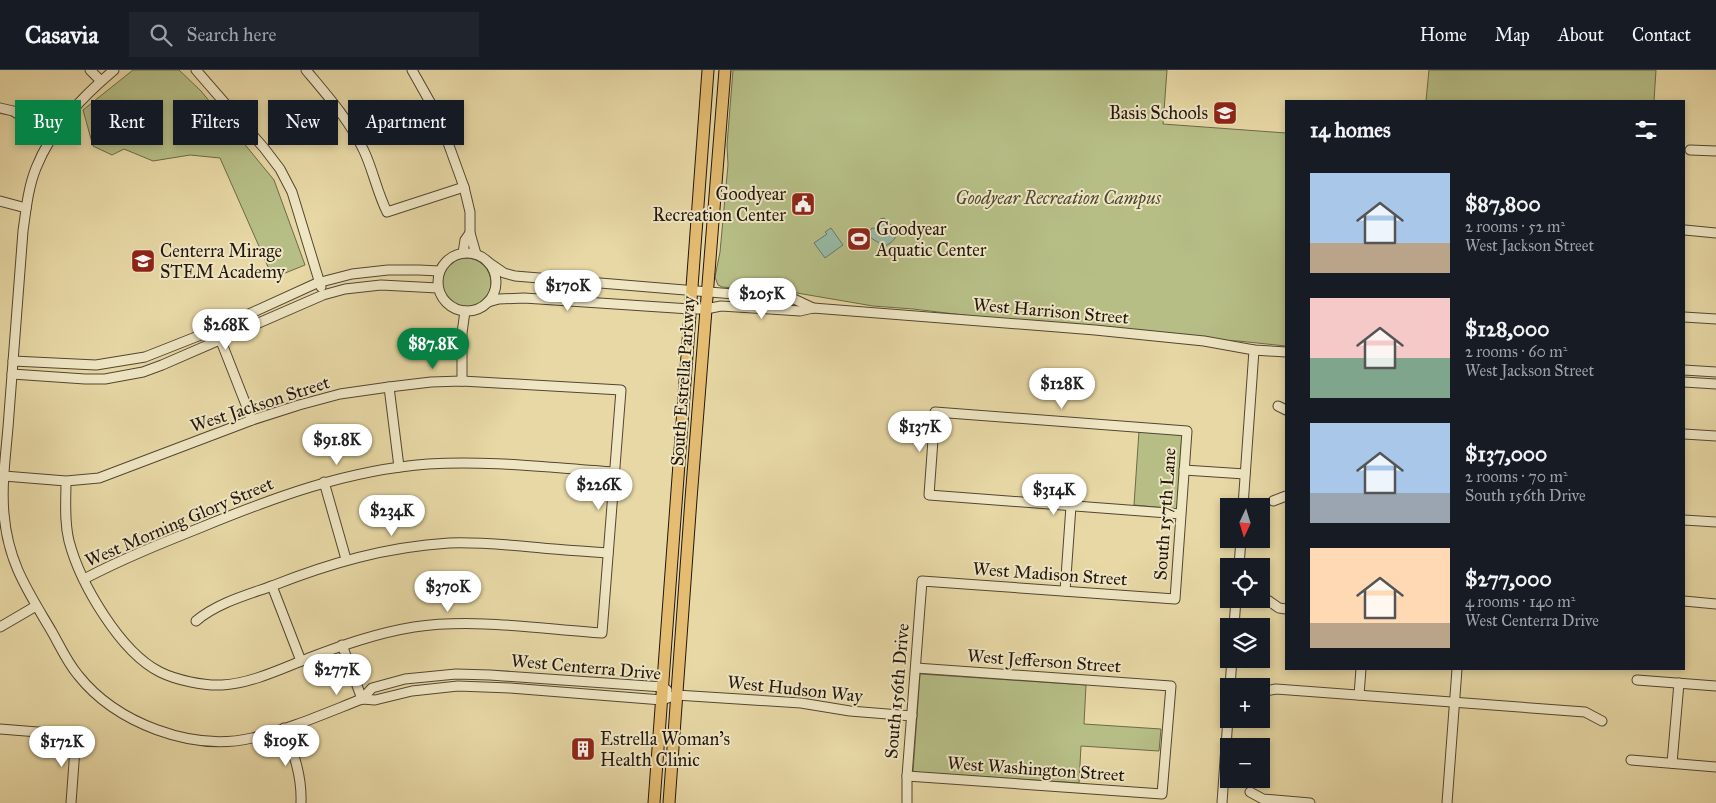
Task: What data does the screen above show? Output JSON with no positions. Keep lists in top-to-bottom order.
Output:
{
  "streets": {
    "main road": ["South Estrella Parkway"],
    "street": [
      "West Harrison Street",
      "West Jackson Street",
      "South 157th Lane",
      "West Morning Glory Street",
      "West Madison Street",
      "West Jefferson Street",
      "West Centerra Drive",
      "West Hudson Way",
      "South 156th Drive",
      "West Washington Street"
    ]
  },
  "crossings": [
    ["West Harrison Street", "South Estrella Parkway"],
    ["South Estrella Parkway", "West Centerra Drive"],
    ["South Estrella Parkway", "West Hudson Way"],
    ["West Jackson Street", "West Morning Glory Street"],
    ["West Jackson Street", "West Centerra Drive"],
    ["South 157th Lane", "West Madison Street"],
    ["West Madison Street", "South 156th Drive"],
    ["West Jefferson Street", "South 156th Drive"],
    ["West Jefferson Street", "West Washington Street"],
    ["West Centerra Drive", "West Hudson Way"],
    ["West Hudson Way", "South 156th Drive"],
    ["South 156th Drive", "West Washington Street"]
  ],
  "parks": ["Goodyear Recreation Campus"],
  "places": {
    "school or university": ["Basis Schools", "Centerra Mirage STEM Academy"],
    "public building": ["Goodyear Recreation Center"],
    "sports": ["Goodyear Aquatic Center"],
    "building": ["Estrella Woman's Health Clinic"]
  },
  "north": "bottom",
  "page": {
    "header": "Casavia",
    "search": "Search here",
    "nav": [
      "Home",
      "Map",
      "About",
      "Contact"
    ],
    "chip": [
      "Buy",
      "Rent",
      "Filters",
      "New",
      "Apartment"
    ],
    "heading": "14 homes",
    "list": [
      {
        "name": "$87,800",
        "note": "2 rooms · 52 m² · West Jackson Street"
      },
      {
        "name": "$128,000",
        "note": "2 rooms · 60 m² · West Jackson Street"
      },
      {
        "name": "$137,000",
        "note": "2 rooms · 70 m² · South 156th Drive"
      },
      {
        "name": "$277,000",
        "note": "4 rooms · 140 m² · West Centerra Drive"
      }
    ],
    "price": [
      "$170K",
      "$205K",
      "$268K",
      "$87.8K",
      "$128K",
      "$137K",
      "$91.8K",
      "$226K",
      "$314K",
      "$234K",
      "$370K",
      "$277K",
      "$109K",
      "$172K"
    ],
    "map_buttons": ["+", "−"]
  }
}
